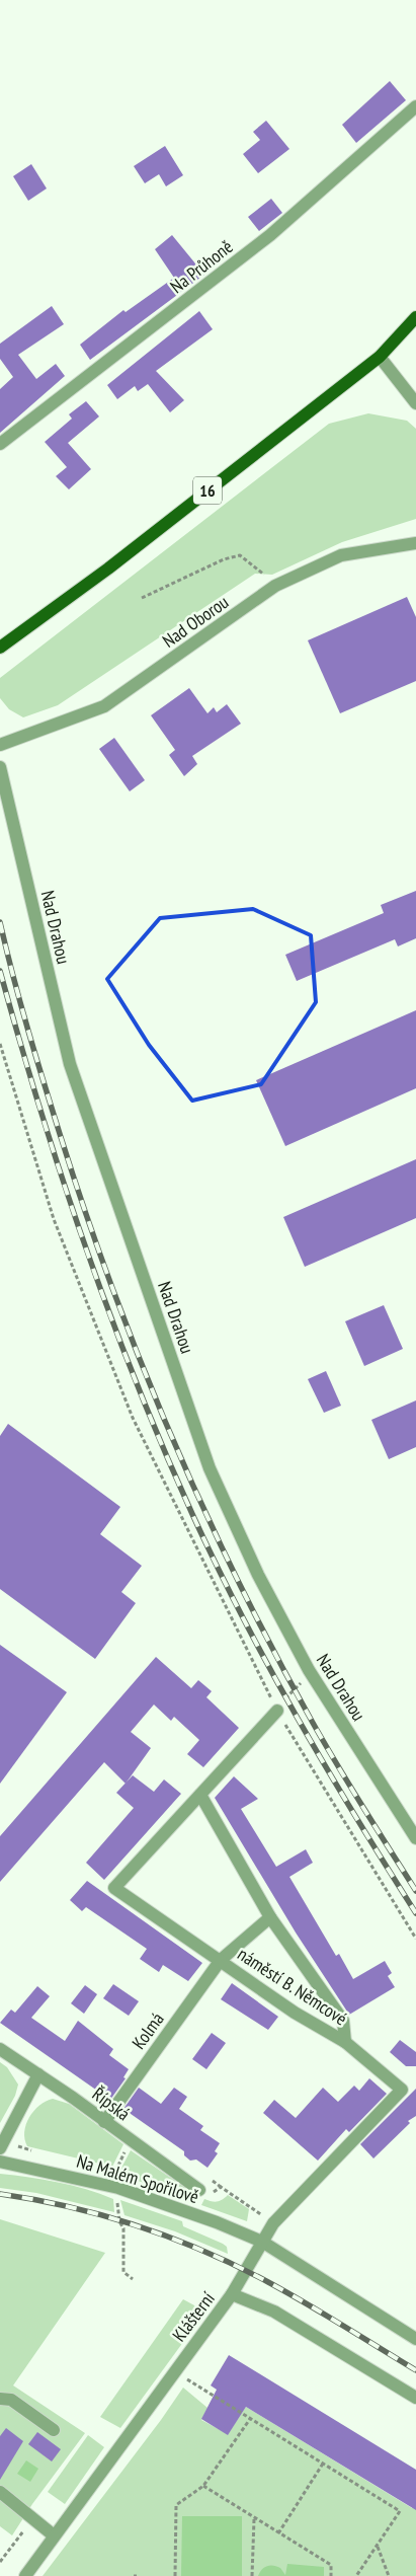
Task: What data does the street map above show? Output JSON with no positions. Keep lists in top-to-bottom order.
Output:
{
  "streets": {
    "main road": ["16"],
    "street": [
      "Na Průhoně",
      "Nad Oborou",
      "Nad Drahou",
      "náměstí B. Němcové",
      "Kolmá",
      "Řípská",
      "Na Malém Spořilově",
      "Klášterní"
    ]
  },
  "crossings": [
    ["náměstí B. Němcové", "Kolmá"],
    ["náměstí B. Němcové", "Klášterní"],
    ["Kolmá", "Řípská"],
    ["Na Malém Spořilově", "Klášterní"]
  ]
}
